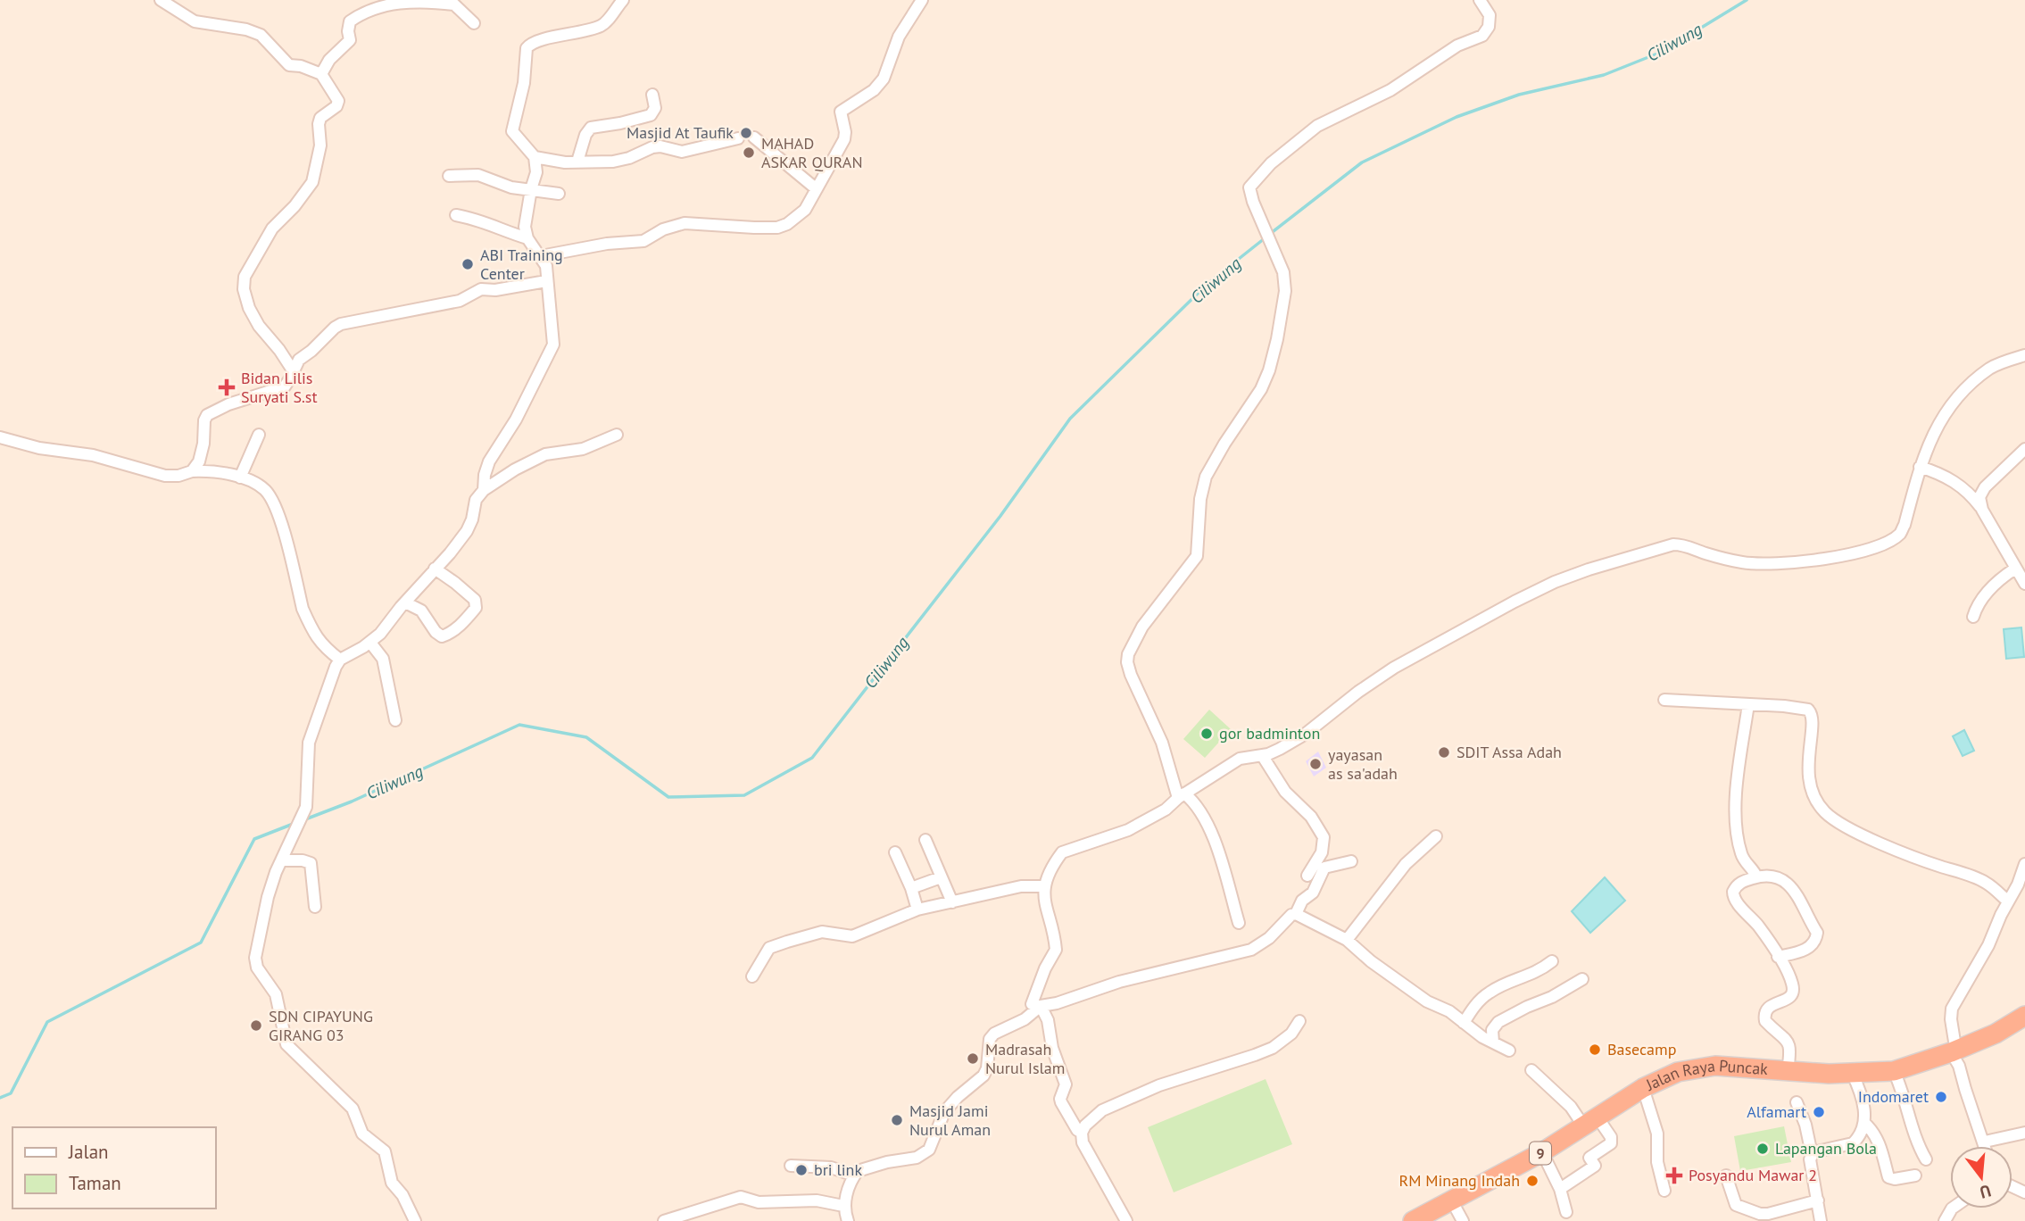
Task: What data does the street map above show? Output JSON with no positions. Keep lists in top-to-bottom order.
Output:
{
  "streets": {
    "highway": ["Jalan Raya Puncak", "9"]
  },
  "water": ["Ciliwung"],
  "places": {
    "other": [
      "Masjid At Taufik",
      "MAHAD ASKAR QURAN",
      "ABI Training Center",
      "gor badminton",
      "SDIT Assa Adah",
      "yayasan as sa'adah",
      "SDN CIPAYUNG GIRANG 03",
      "Basecamp",
      "Madrasah Nurul Islam",
      "Indomaret",
      "Alfamart",
      "Masjid Jami Nurul Aman",
      "Lapangan Bola",
      "bri link",
      "RM Minang Indah"
    ],
    "health": ["Bidan Lilis Suryati S.st", "Posyandu Mawar 2"]
  },
  "legend": ["Jalan", "Taman"],
  "north": "bottom"
}
